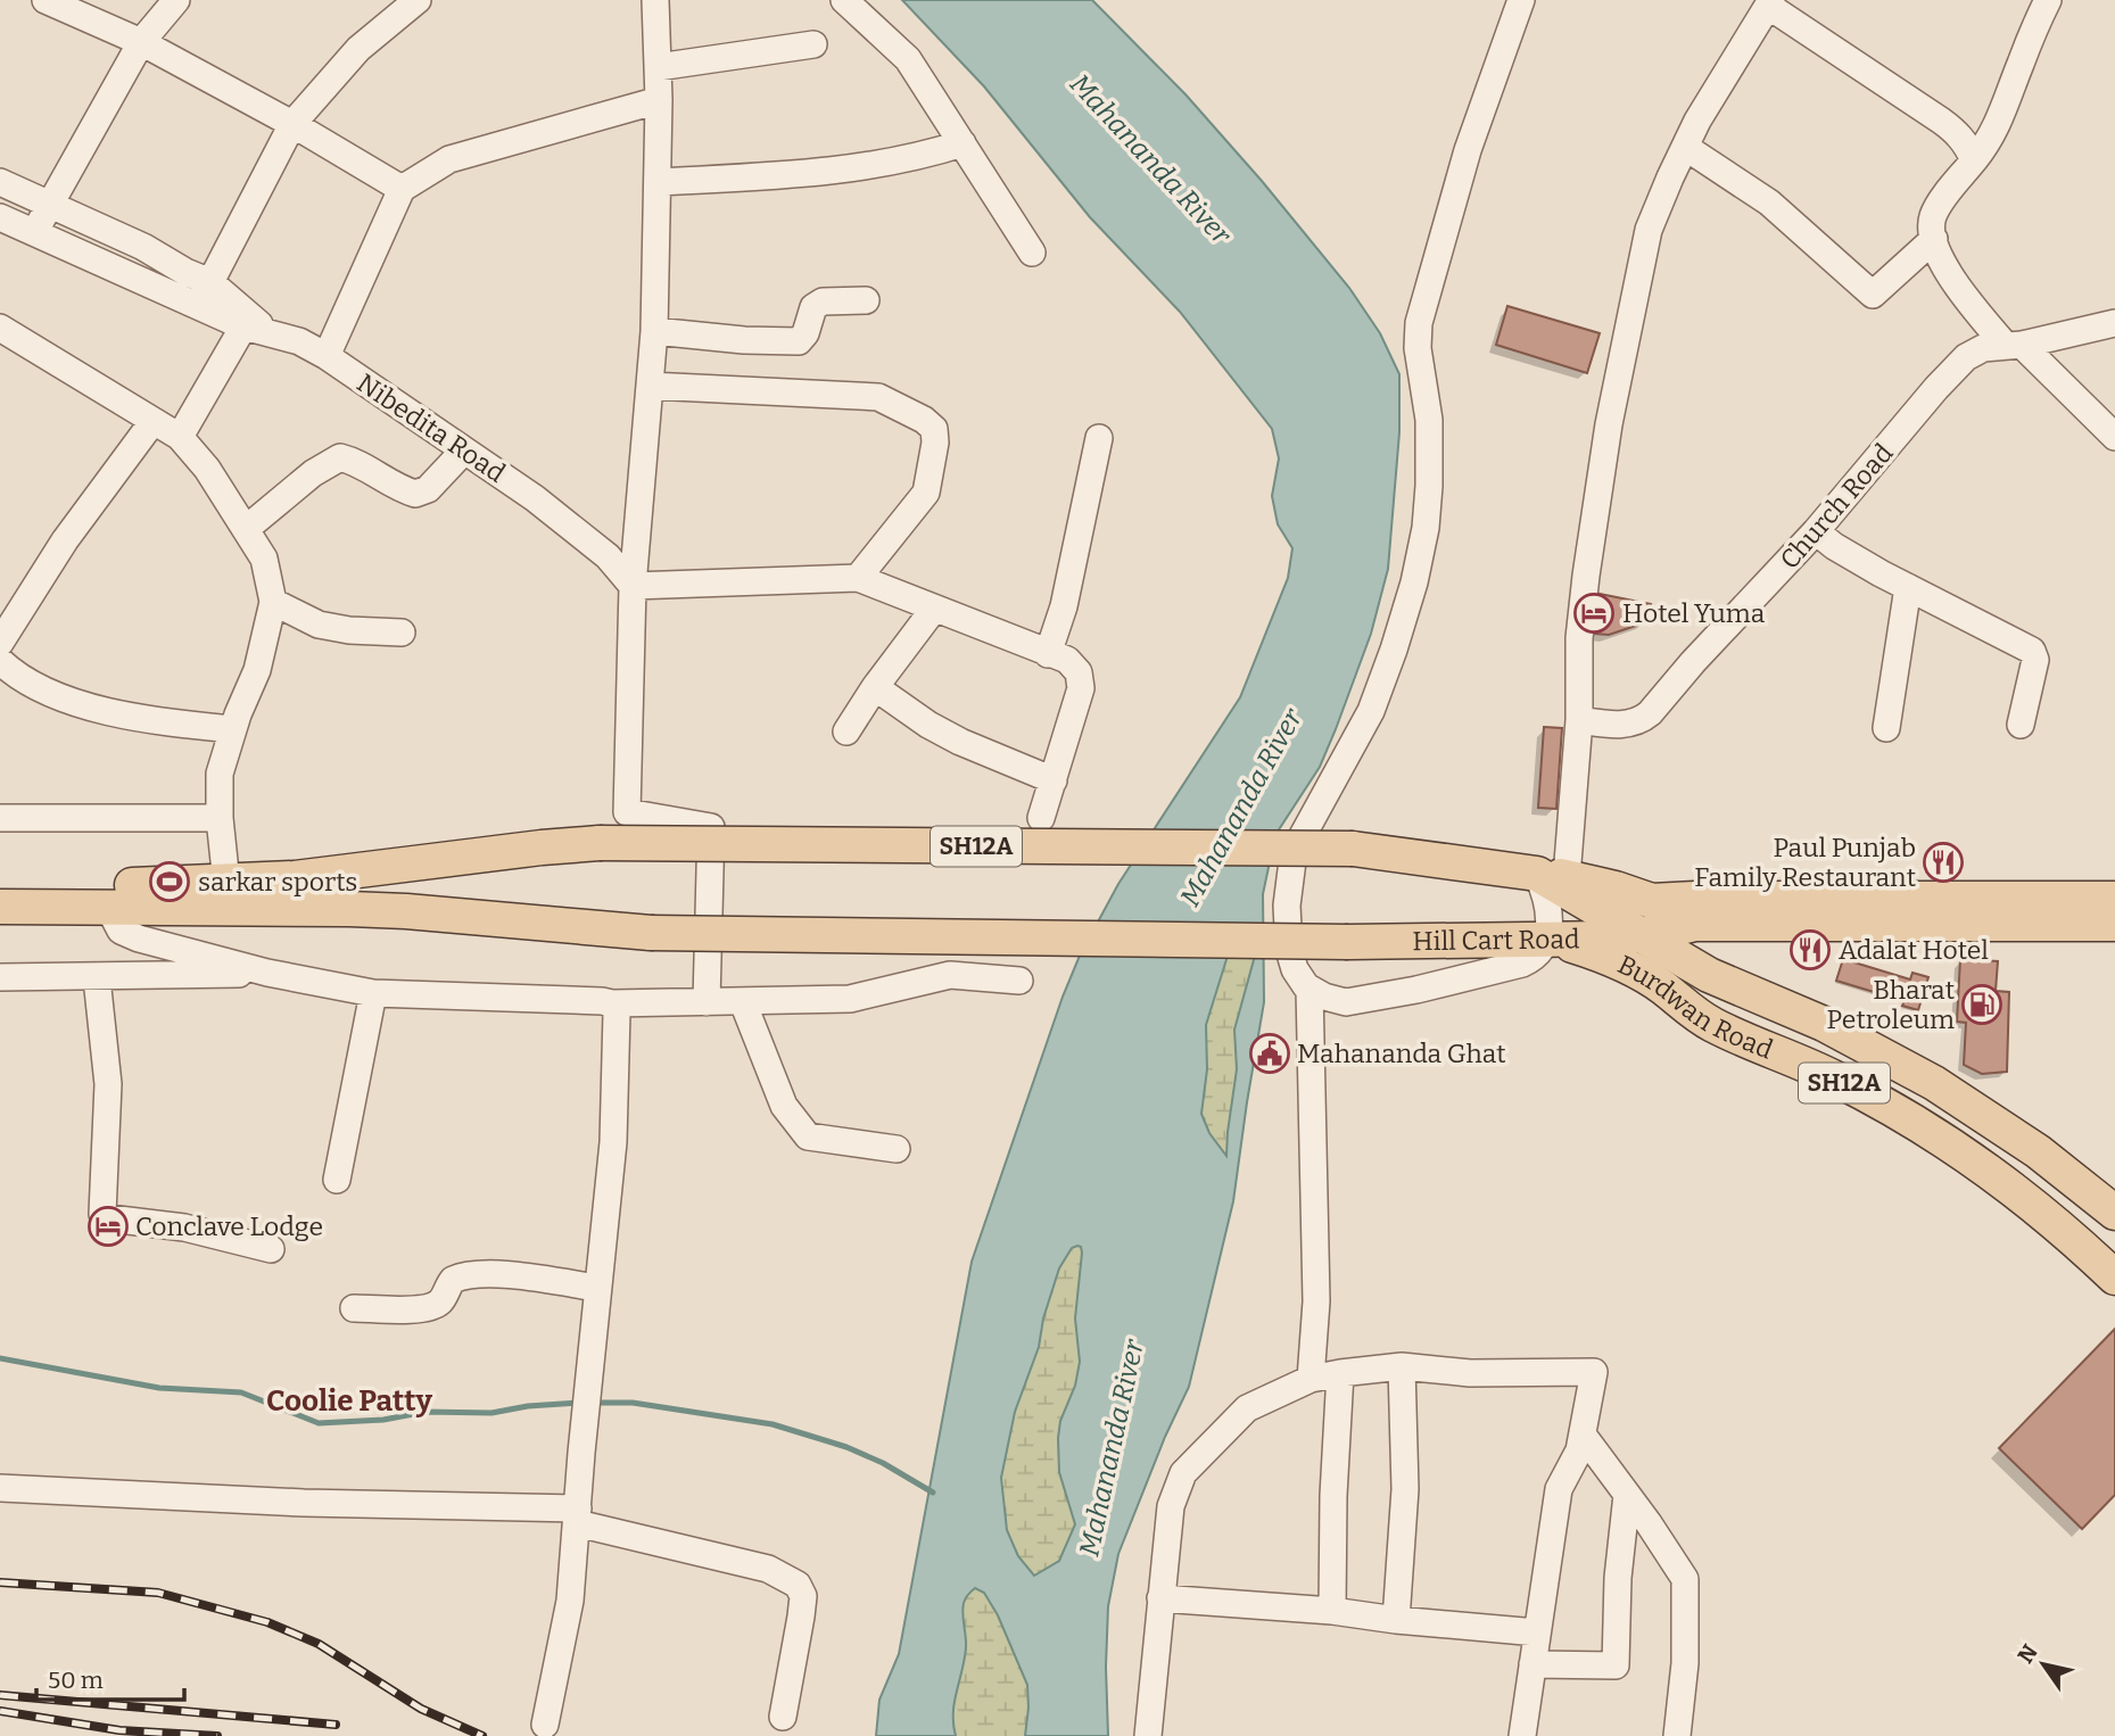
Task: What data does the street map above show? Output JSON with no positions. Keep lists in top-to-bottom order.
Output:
{
  "streets": {
    "main road": ["SH12A", "Hill Cart Road", "Burdwan Road"],
    "street": ["Nibedita Road", "Church Road"]
  },
  "crossings": [
    ["SH12A", "Hill Cart Road"],
    ["Hill Cart Road", "Burdwan Road"]
  ],
  "districts": ["Coolie Patty"],
  "water": ["Mahananda River"],
  "places": {
    "hotel": ["Hotel Yuma", "Conclave Lodge"],
    "restaurant": ["Paul Punjab Family Restaurant", "Adalat Hotel"],
    "sports": ["sarkar sports"],
    "fuel station": ["Bharat Petroleum"],
    "public building": ["Mahananda Ghat"]
  },
  "scale_bar": "50 m",
  "north": "top left"
}
